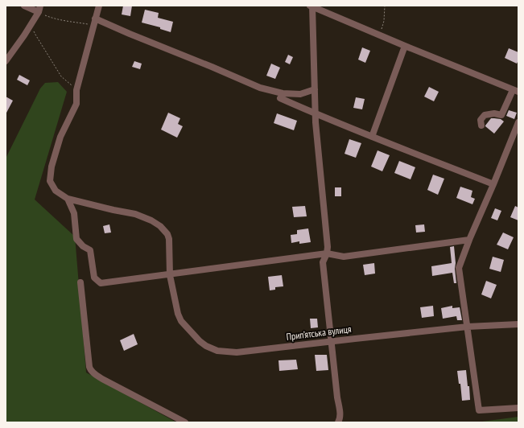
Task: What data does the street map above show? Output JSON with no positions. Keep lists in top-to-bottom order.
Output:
{
  "streets": {
    "street": ["Прип’ятська вулиця"]
  }
}
